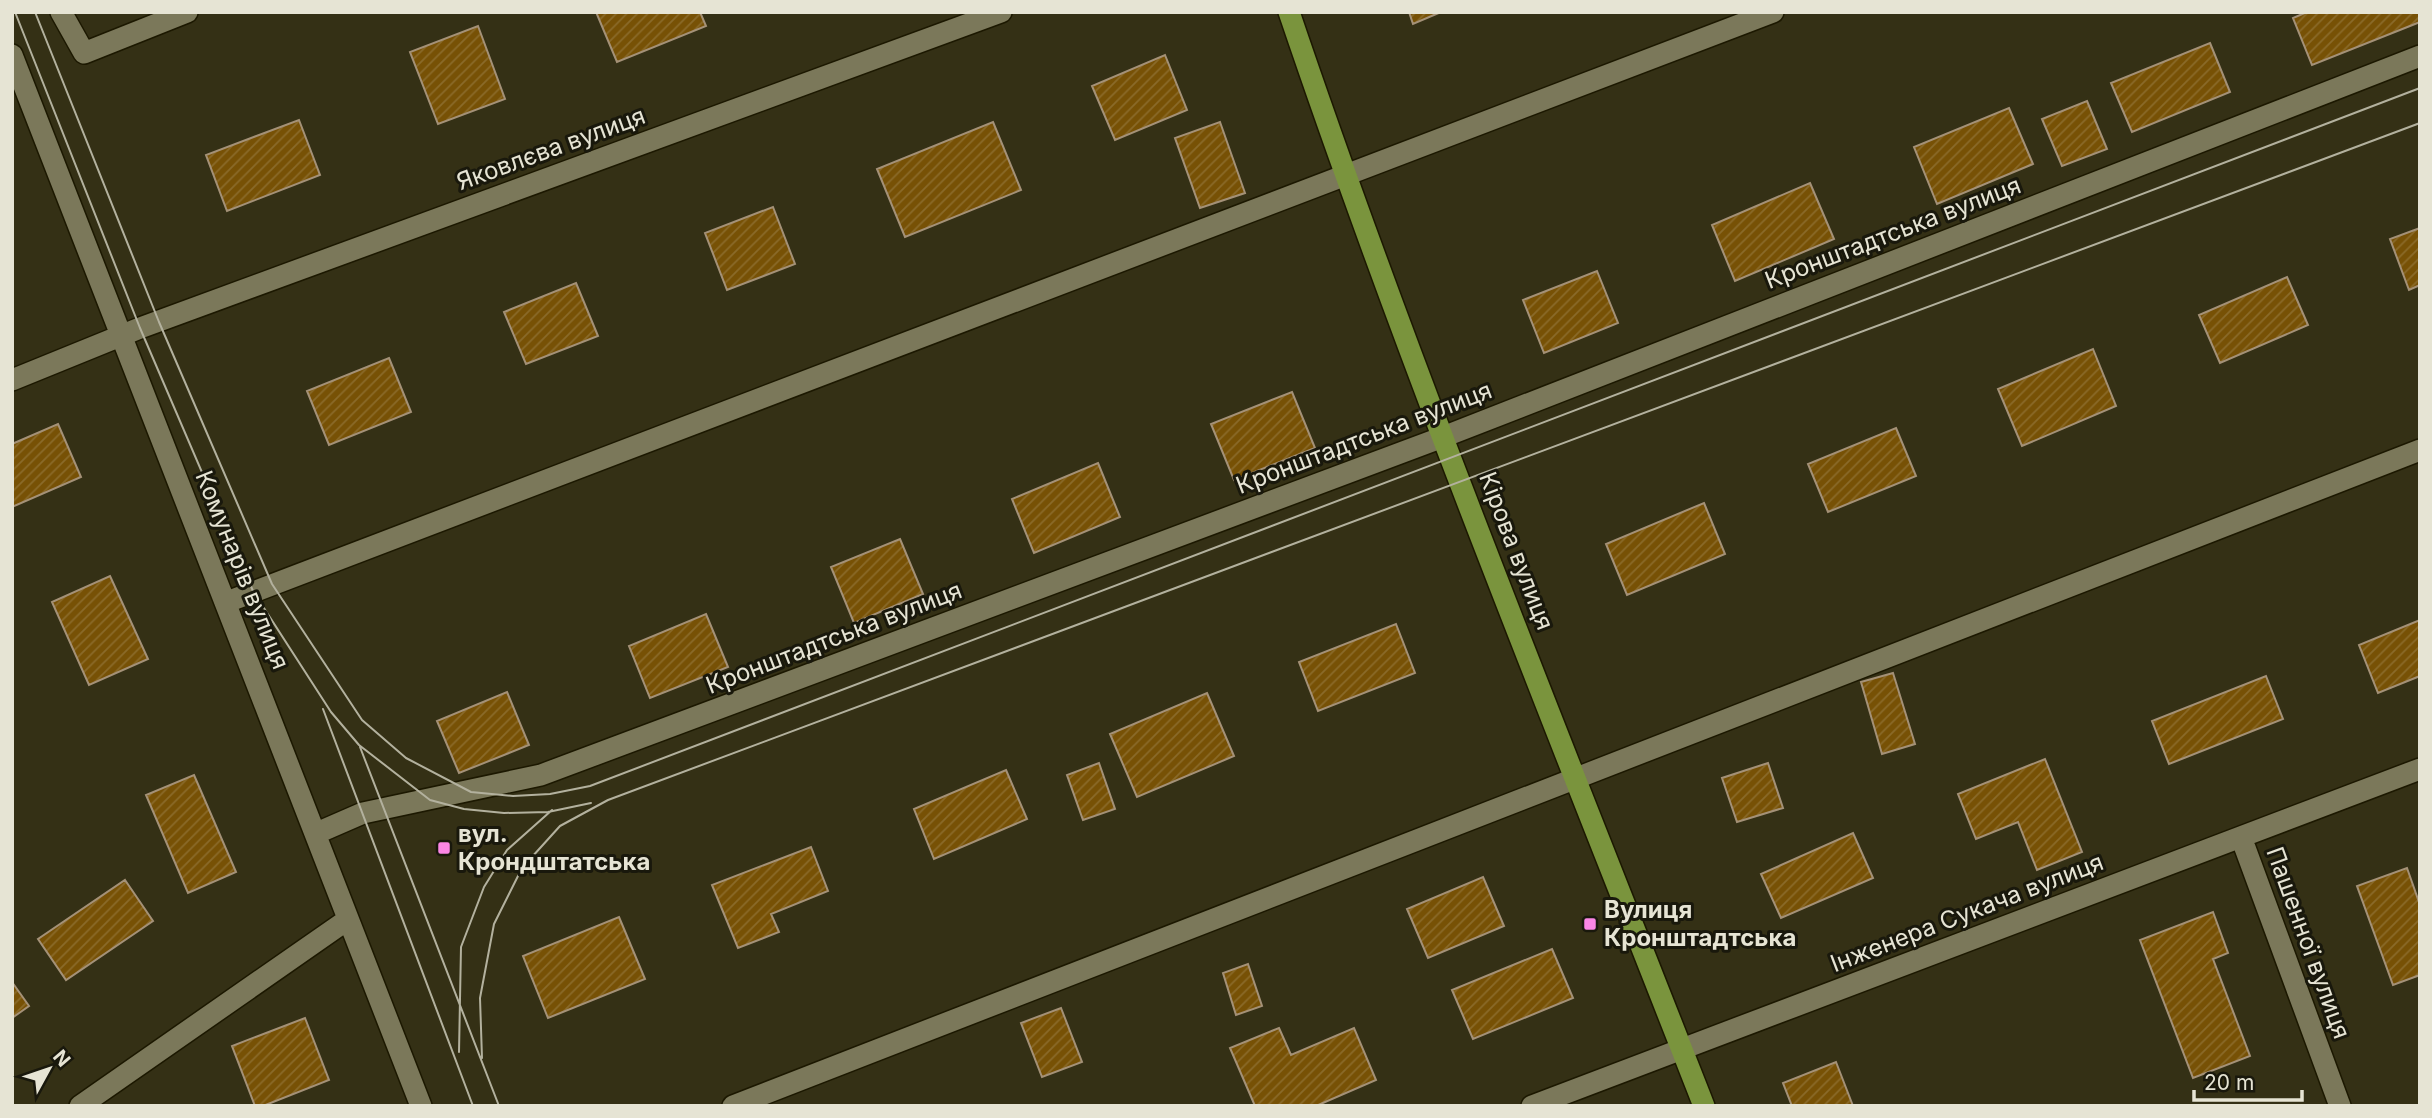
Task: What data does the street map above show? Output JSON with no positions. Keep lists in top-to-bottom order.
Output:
{
  "streets": {
    "main road": ["Кірова вулиця"],
    "street": [
      "Яковлєва вулиця",
      "Кронштадтська вулиця",
      "Комунарів вулиця",
      "Інженера Сукача вулиця",
      "Пашенної вулиця"
    ]
  },
  "crossings": [
    ["Яковлєва вулиця", "Комунарів вулиця"],
    ["Кронштадтська вулиця", "Кірова вулиця"],
    ["Кронштадтська вулиця", "Комунарів вулиця"],
    ["Кірова вулиця", "Інженера Сукача вулиця"],
    ["Інженера Сукача вулиця", "Пашенної вулиця"]
  ],
  "places": {
    "transit": ["вул. Крондштатська", "Вулиця Кронштадтська"]
  },
  "scale_bar": "20 m",
  "north": "top right"
}
